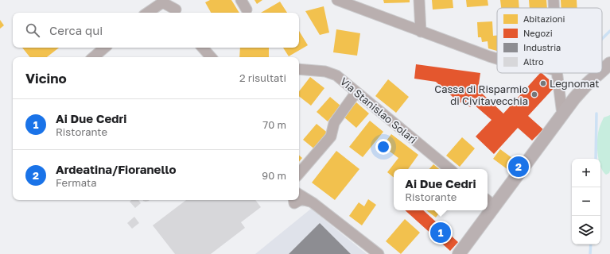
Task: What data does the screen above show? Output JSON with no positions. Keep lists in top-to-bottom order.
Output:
{
  "streets": {
    "street": ["Via Stanislao Solari"]
  },
  "places": ["Legnomat", "Cassa di Risparmio di Civitavecchia"],
  "legend": [
    "Abitazioni",
    "Negozi",
    "Industria",
    "Altro"
  ],
  "page": {
    "search": "Cerca qui",
    "heading": ["Vicino", "2 risultati"],
    "list": [
      {
        "mark": "1",
        "name": "Ai Due Cedri",
        "note": "Ristorante",
        "value": "70 m"
      },
      {
        "mark": "2",
        "name": "Ardeatina/Fioranello",
        "note": "Fermata",
        "value": "90 m"
      }
    ],
    "pins": ["2", "1"],
    "map_buttons": ["+", "−"],
    "popup": ["Ai Due Cedri", "Ristorante"]
  }
}
